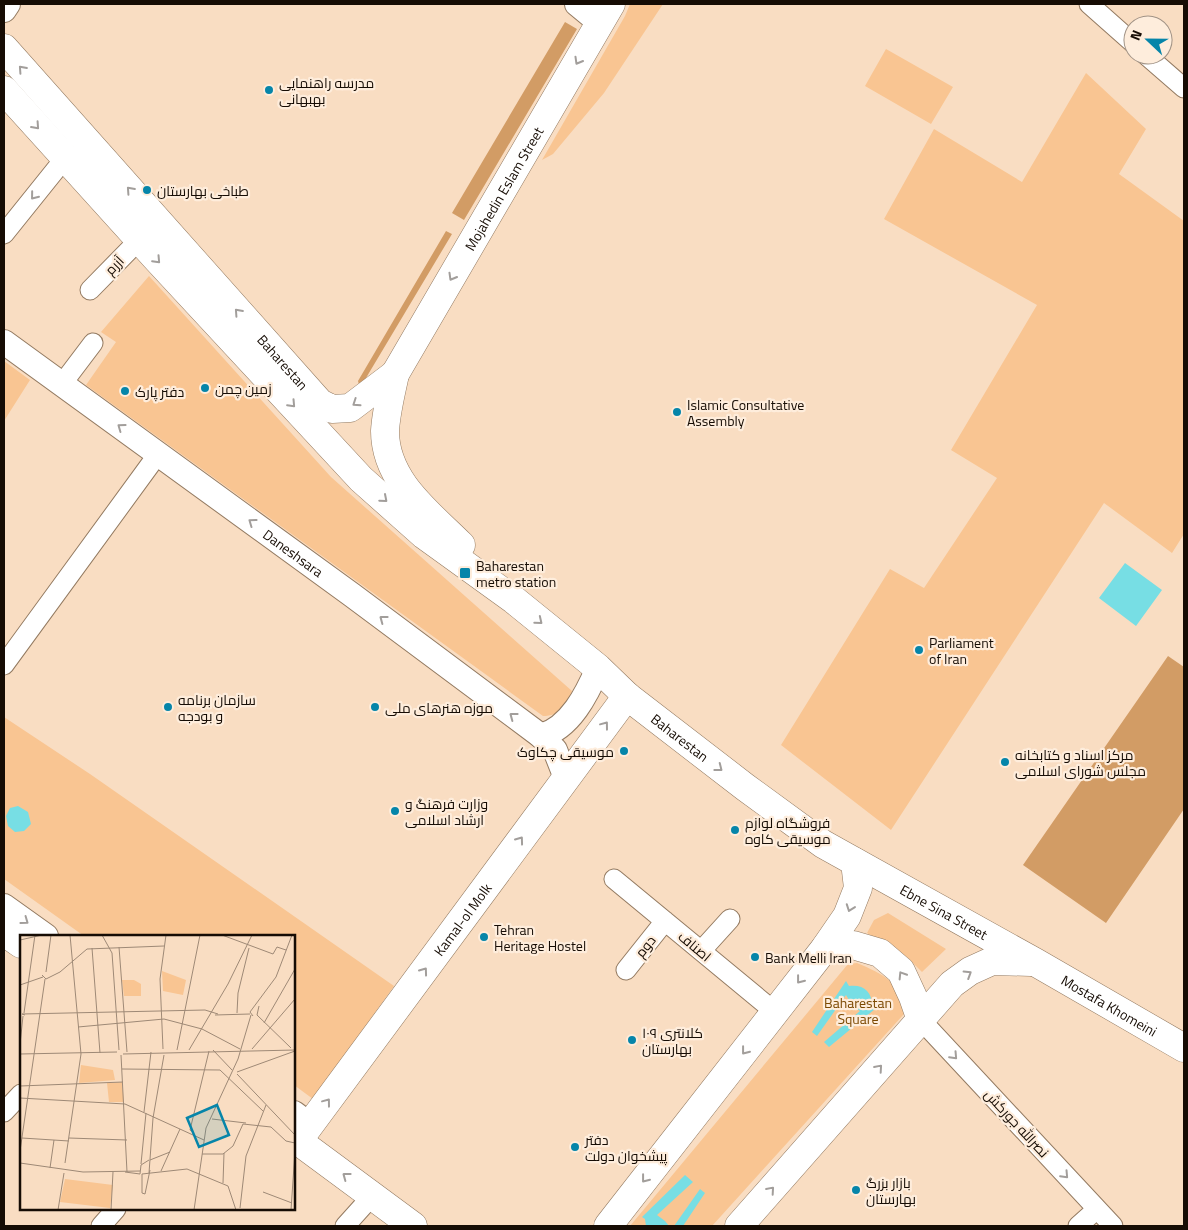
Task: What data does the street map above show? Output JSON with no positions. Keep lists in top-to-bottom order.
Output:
{
  "streets": {
    "main road": [
      "Mojahedin Eslam Street",
      "Baharestan",
      "Ebne Sina Street",
      "Kamal-ol Molk",
      "Mostafa Khomeini"
    ],
    "street": [
      "آزرم",
      "Daneshsara",
      "دوم",
      "اصناف",
      "نصرالله جورکش"
    ]
  },
  "crossings": [
    ["Mojahedin Eslam Street", "Baharestan"],
    ["آزرم", "Baharestan"],
    ["Baharestan", "Ebne Sina Street"],
    ["Baharestan", "Kamal-ol Molk"],
    ["Daneshsara", "Kamal-ol Molk"],
    ["Ebne Sina Street", "Mostafa Khomeini"],
    ["دوم", "اصناف"]
  ],
  "one_way": [
    "Mojahedin Eslam Street",
    "Daneshsara",
    "Kamal-ol Molk",
    "نصرالله جورکش"
  ],
  "parks": ["Baharestan Square"],
  "places": {
    "other": [
      "مدرسه راهنمایی بهبهانی",
      "طباخی بهارستان",
      "زمین چمن",
      "دفتر پارک",
      "Islamic Consultative Assembly",
      "Parliament of Iran",
      "سازمان برنامه و بودجه",
      "موزه هنرهای ملی",
      "موسیقی چکاوک",
      "مرکز اسناد و کتابخانه مجلس شورای اسلامی",
      "وزارت فرهنگ و ارشاد اسلامی",
      "فروشگاه لوازم موسیقی کاوه",
      "Tehran Heritage Hostel",
      "Bank Melli Iran",
      "کلانتری ۱۰۹ بهارستان",
      "دفتر پیشخوان دولت",
      "بازار بزرگ بهارستان"
    ],
    "transit": ["Baharestan metro station"]
  },
  "north": "left"
}
